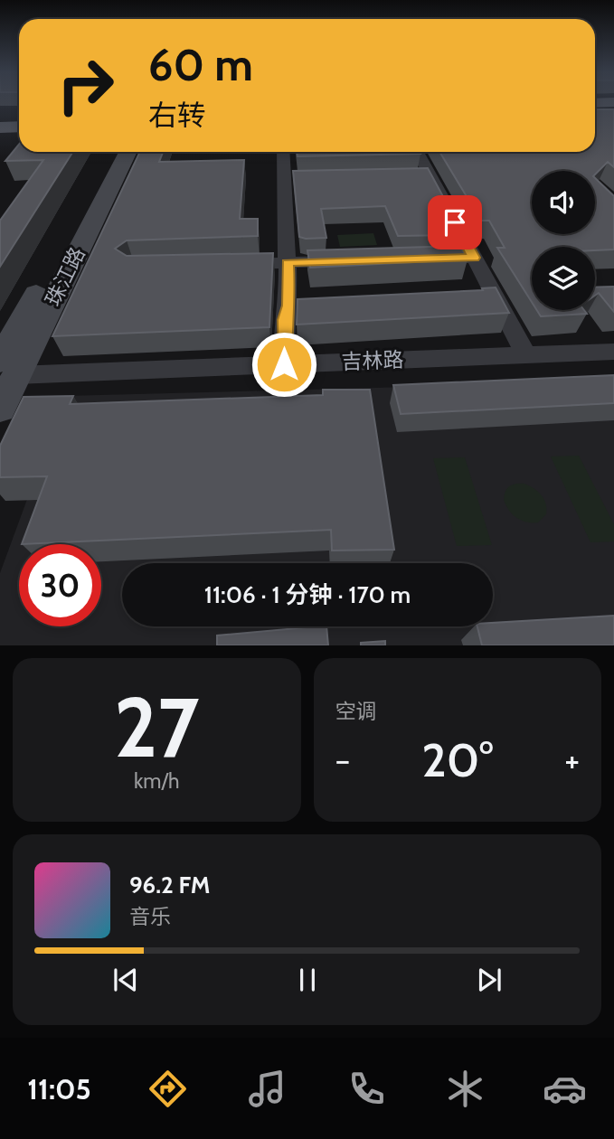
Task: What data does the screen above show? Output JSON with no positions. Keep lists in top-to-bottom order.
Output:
{
  "streets": {
    "main road": ["珠江路"],
    "street": ["吉林路"]
  },
  "crossings": [
    ["珠江路", "吉林路"]
  ],
  "page": {
    "turn": ["60 m", "右转"],
    "limit": "30",
    "trip": "11:06 · 1 分钟 · 170 m",
    "tile": [
      ["27", "km/h"],
      "空调"
    ],
    "heat": ["−", "20°", "+"],
    "song": ["96.2 FM", "音乐"],
    "tabs": "11:05"
  }
}
